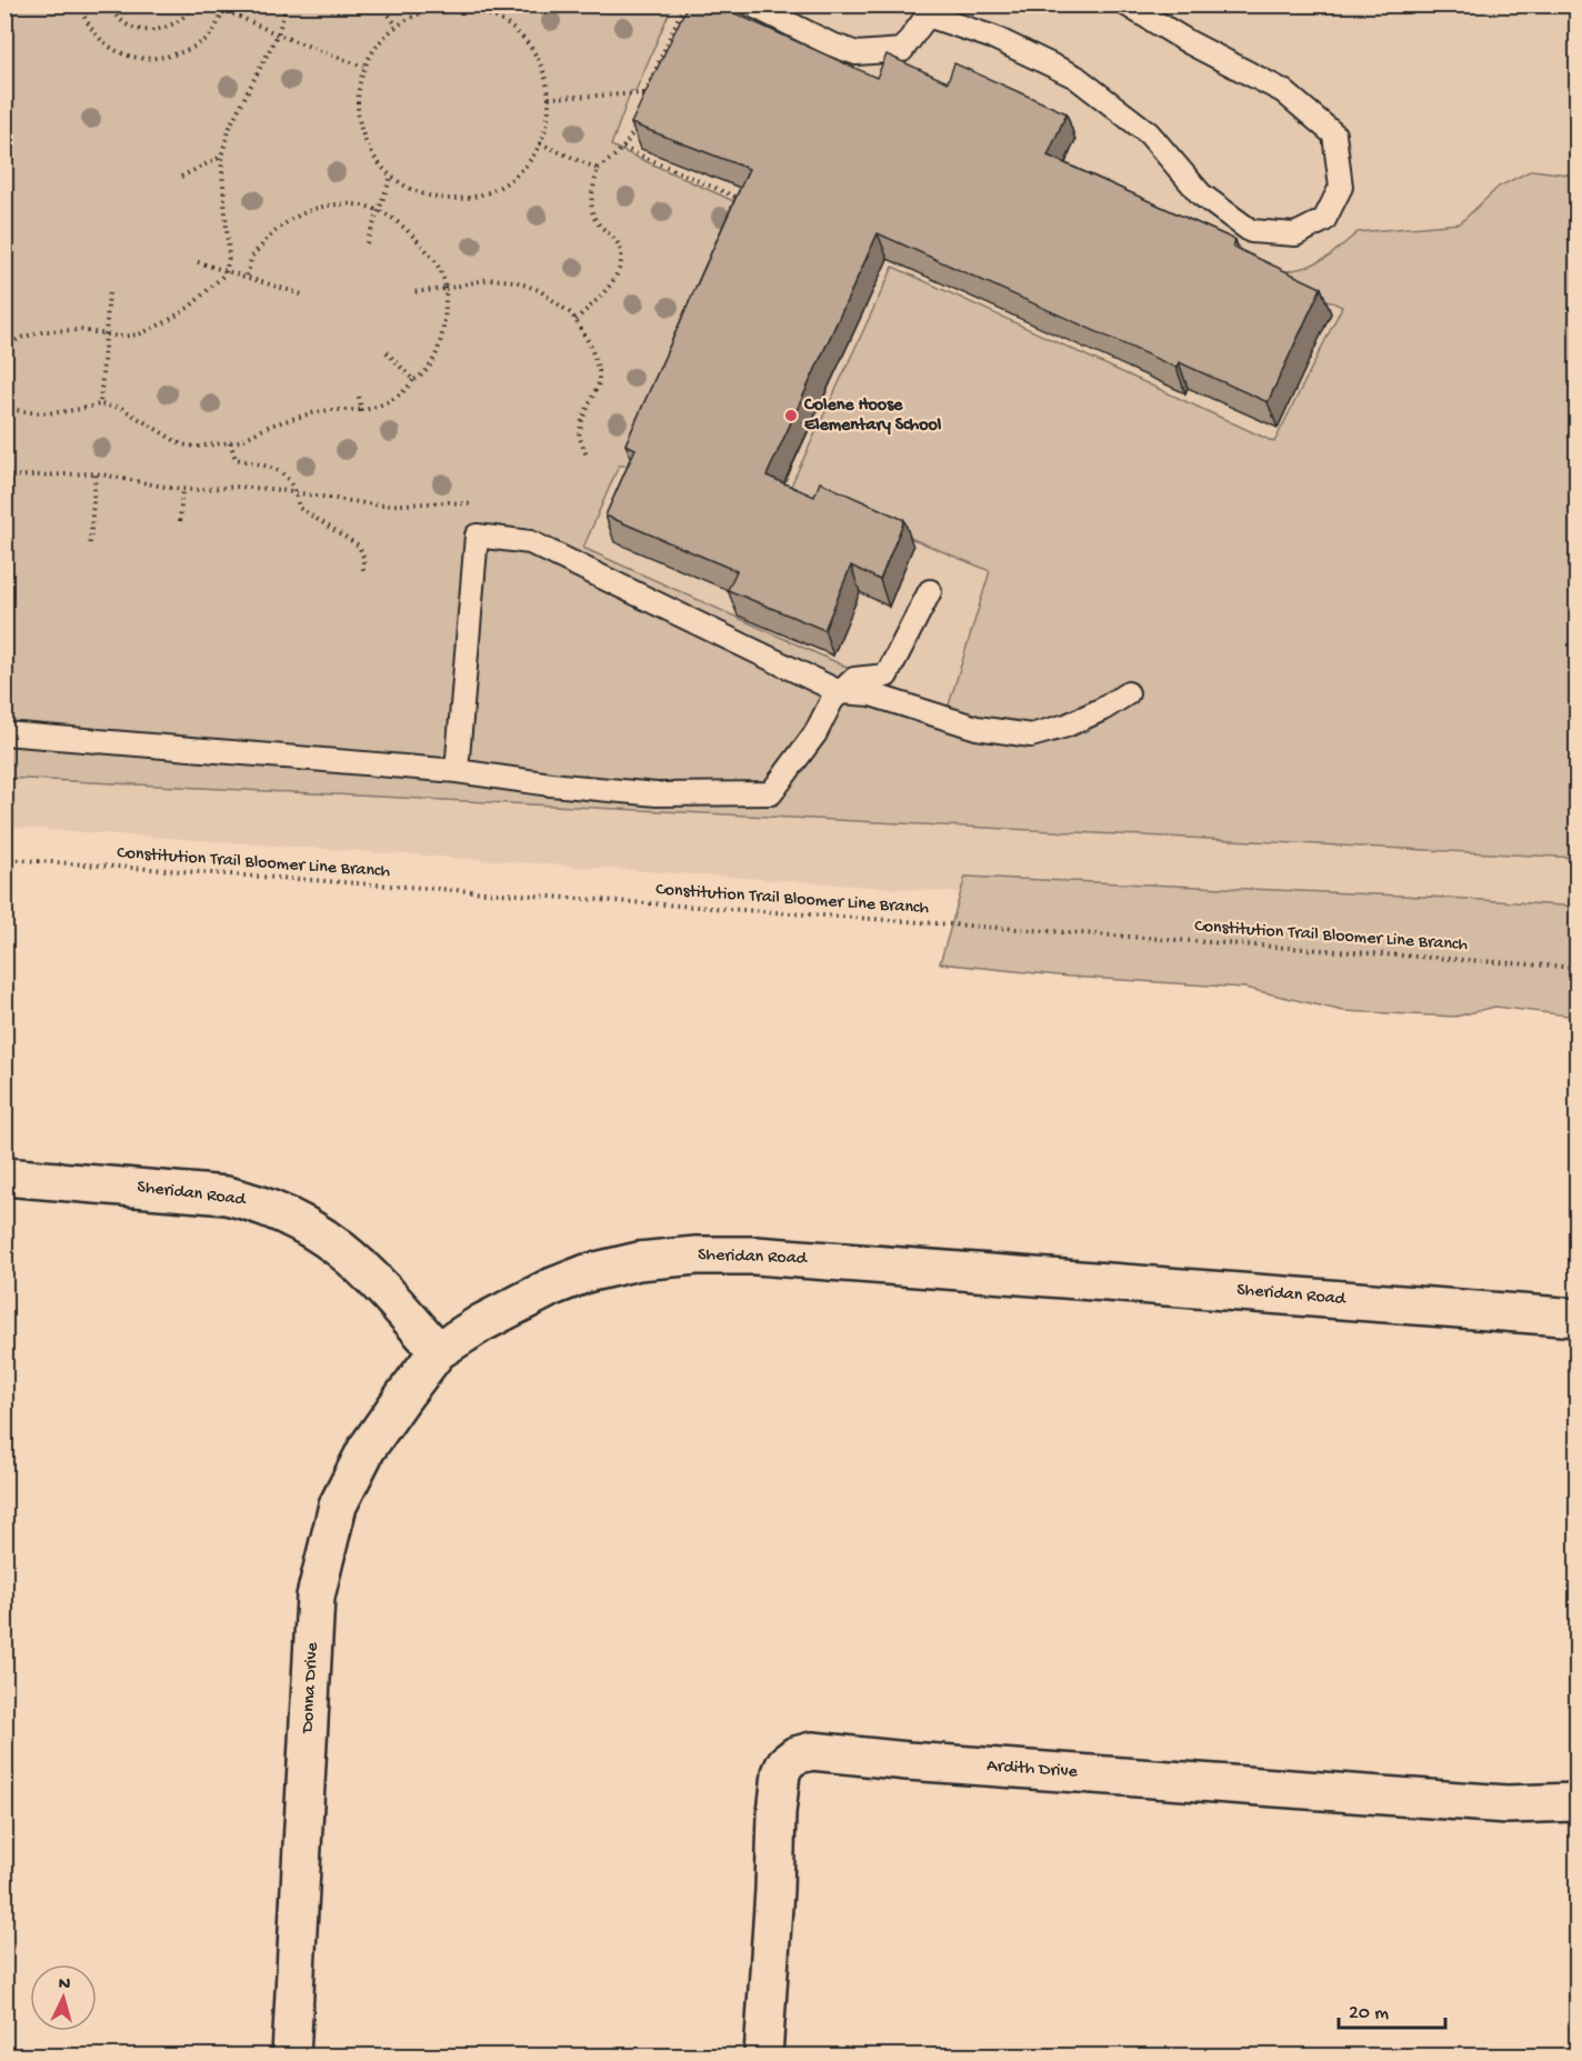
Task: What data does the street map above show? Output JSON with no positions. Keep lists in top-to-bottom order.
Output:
{
  "streets": {
    "street": ["Sheridan Road", "Donna Drive", "Ardith Drive"],
    "path": ["Constitution Trail Bloomer Line Branch"]
  },
  "crossings": [
    ["Sheridan Road", "Donna Drive"]
  ],
  "places": ["Colene Hoose Elementary School"],
  "scale_bar": "20 m",
  "north": "top"
}
